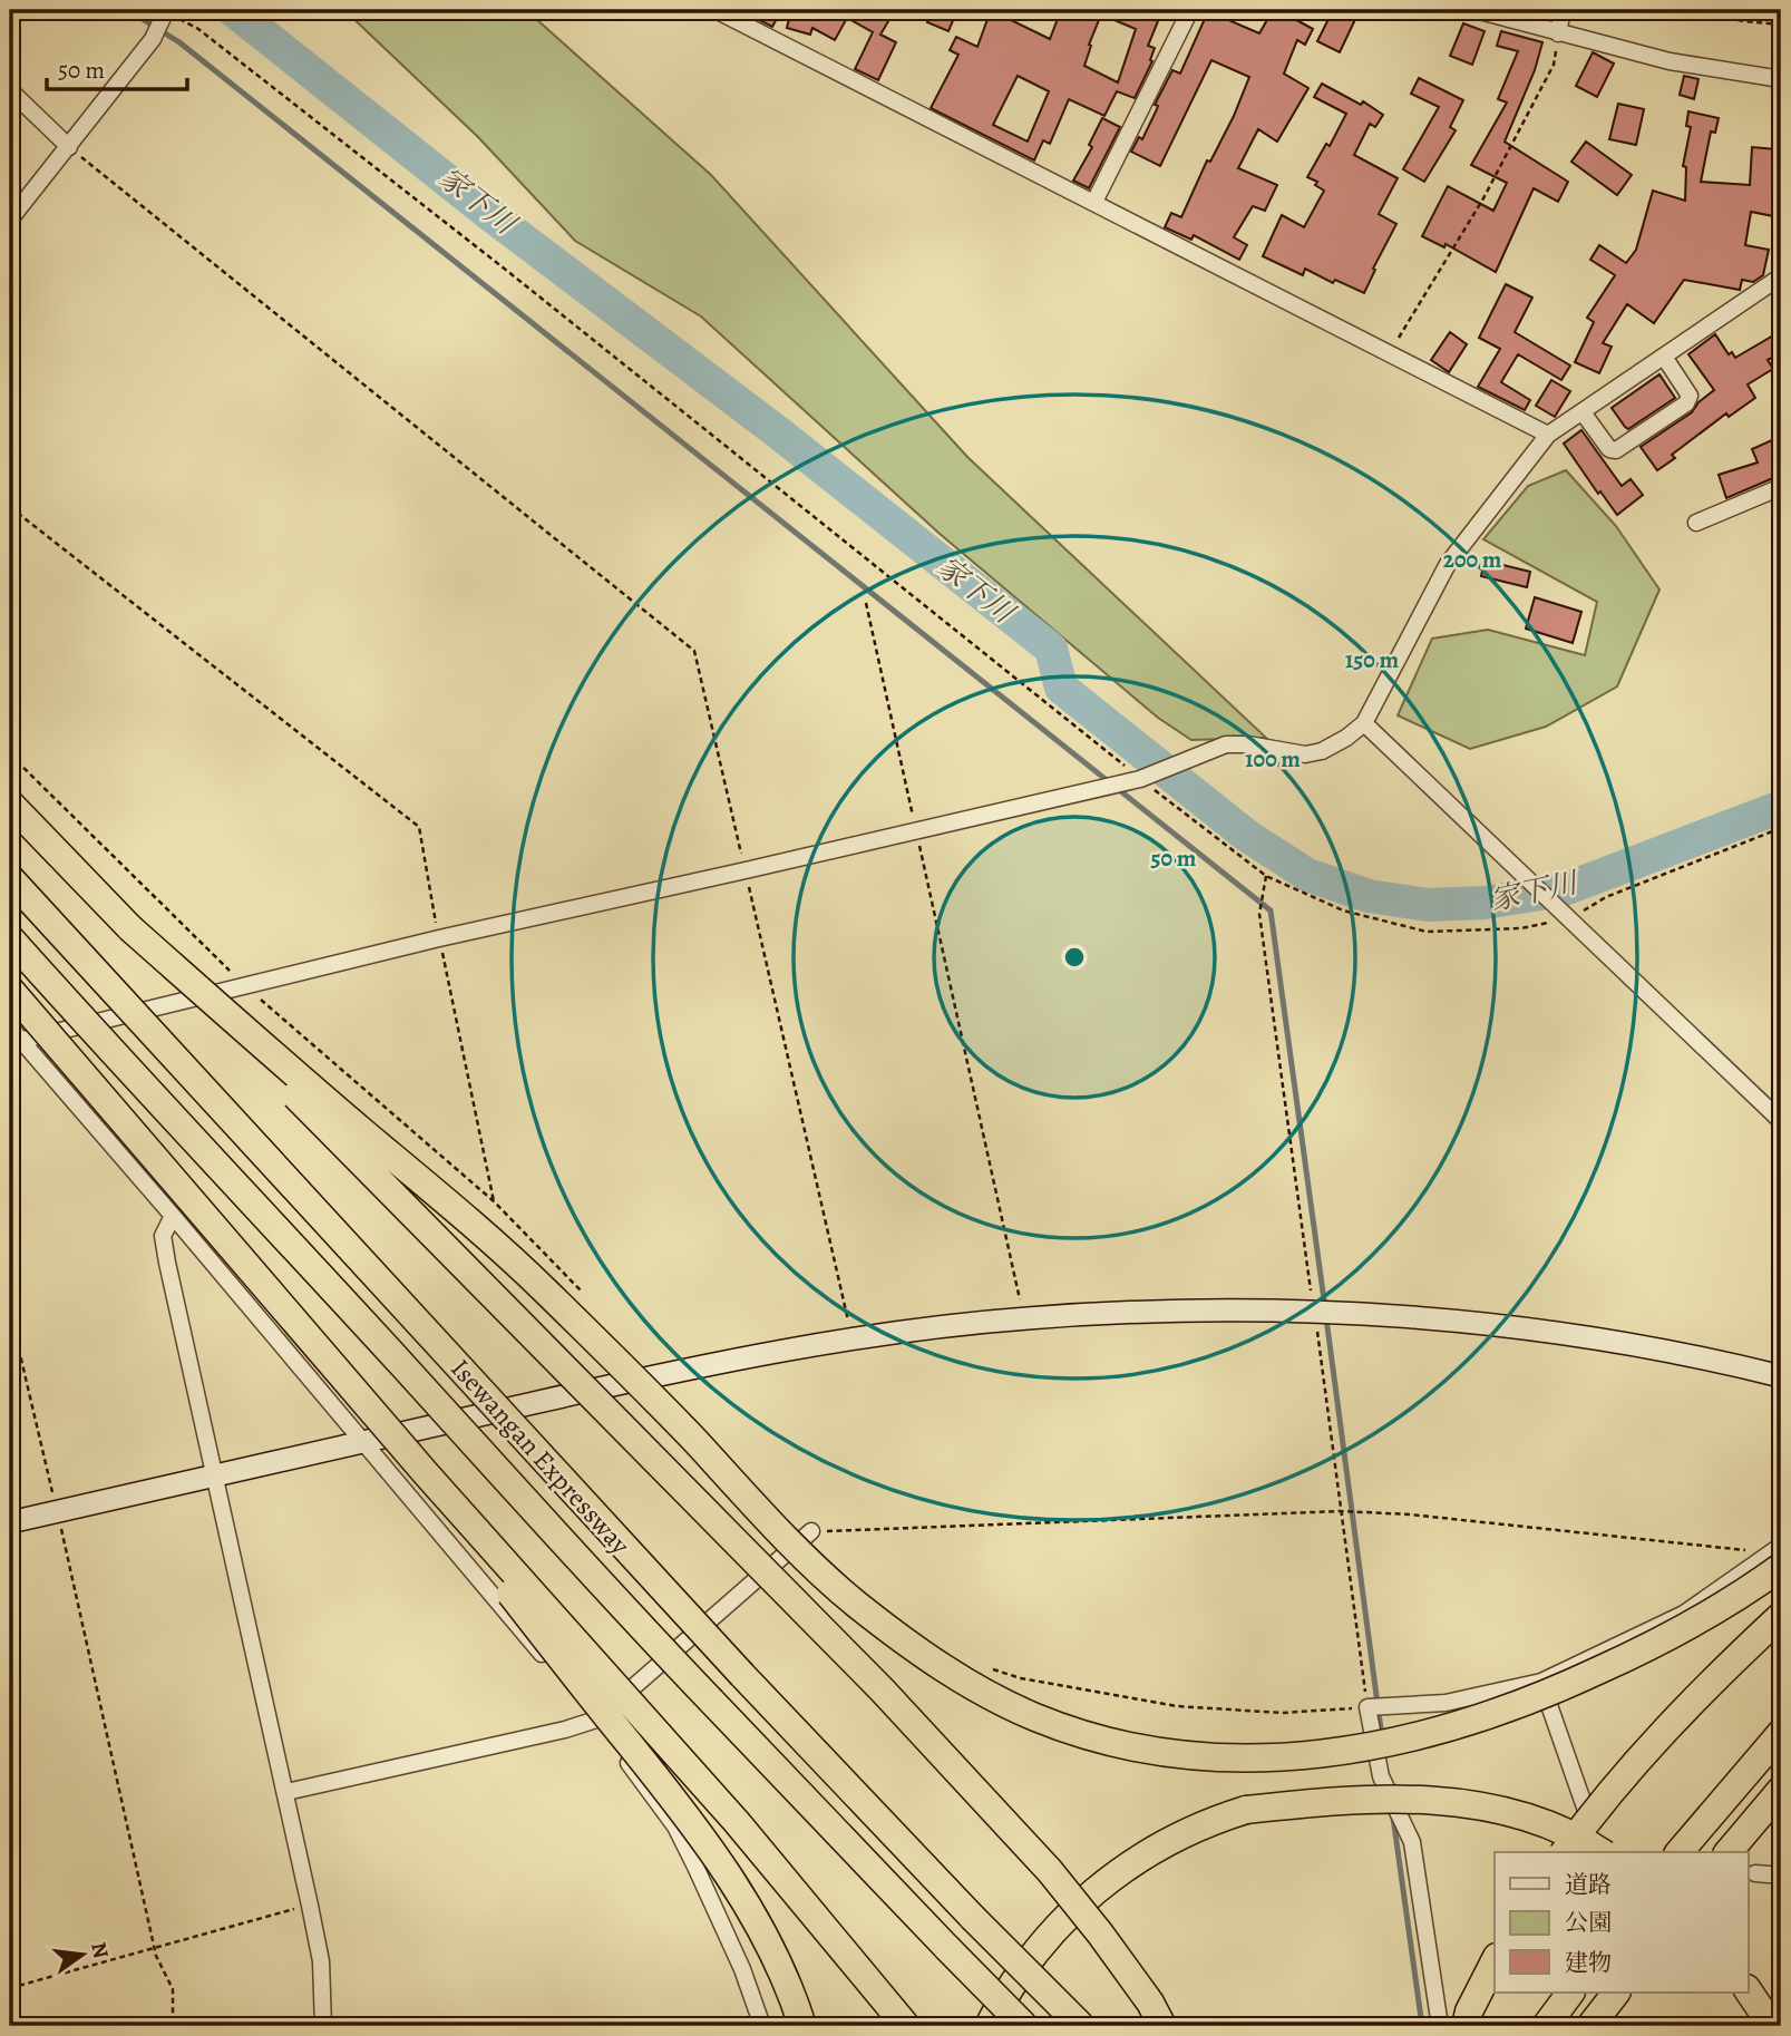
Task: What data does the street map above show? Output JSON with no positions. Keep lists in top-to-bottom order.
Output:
{
  "streets": {
    "highway": ["Isewangan Expressway"]
  },
  "water": ["家下川"],
  "legend": ["道路", "公園", "建物"],
  "scale_bar": "50 m",
  "north": "right",
  "rings": [
    "200 m",
    "150 m",
    "100 m",
    "50 m"
  ]
}
